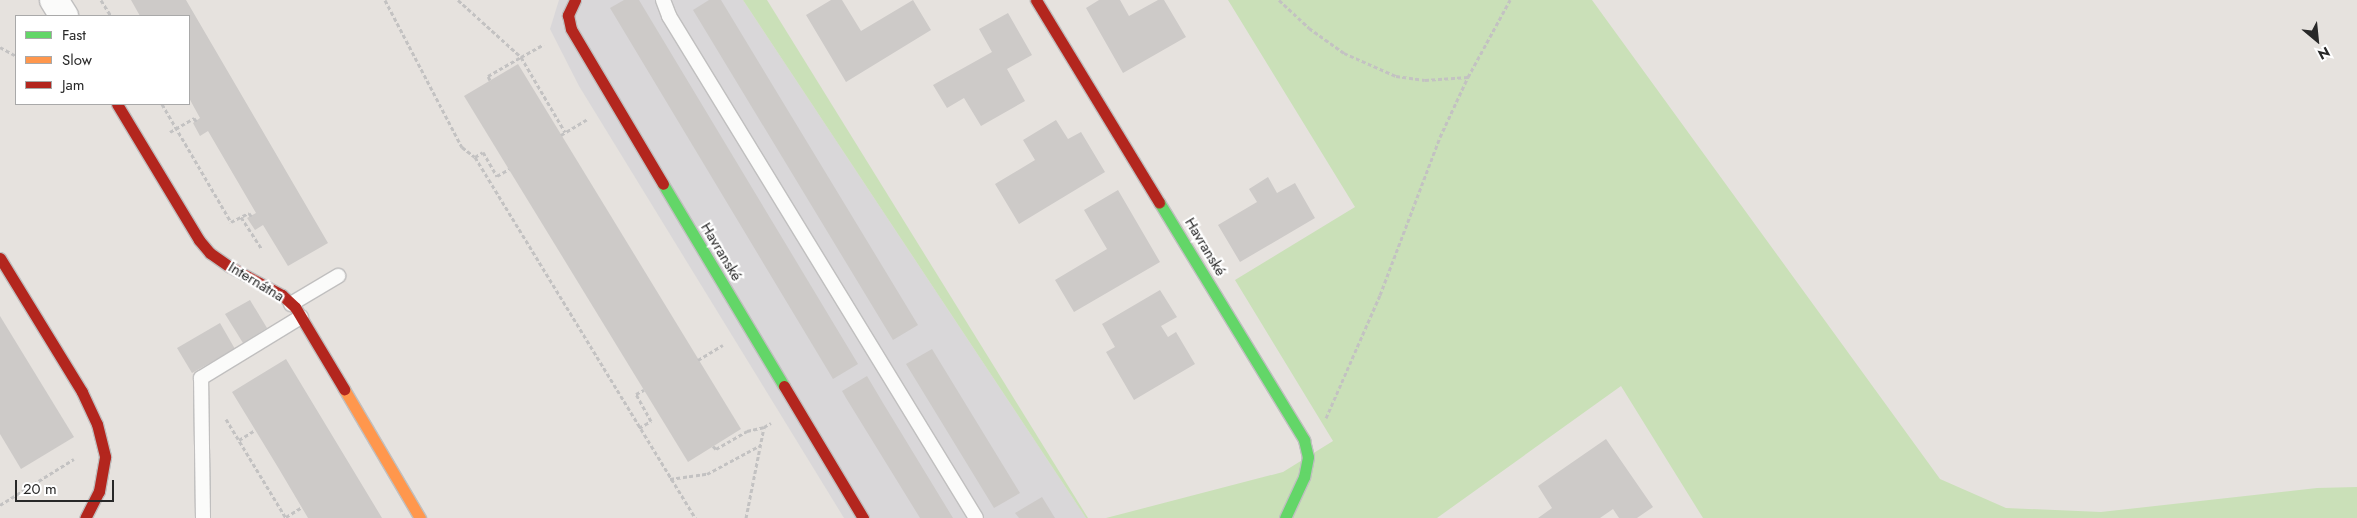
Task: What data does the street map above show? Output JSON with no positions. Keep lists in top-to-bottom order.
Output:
{
  "streets": {
    "street": ["Havranské", "Internátna"]
  },
  "legend": ["Fast", "Slow", "Jam"],
  "scale_bar": "20 m",
  "north": "bottom right"
}
